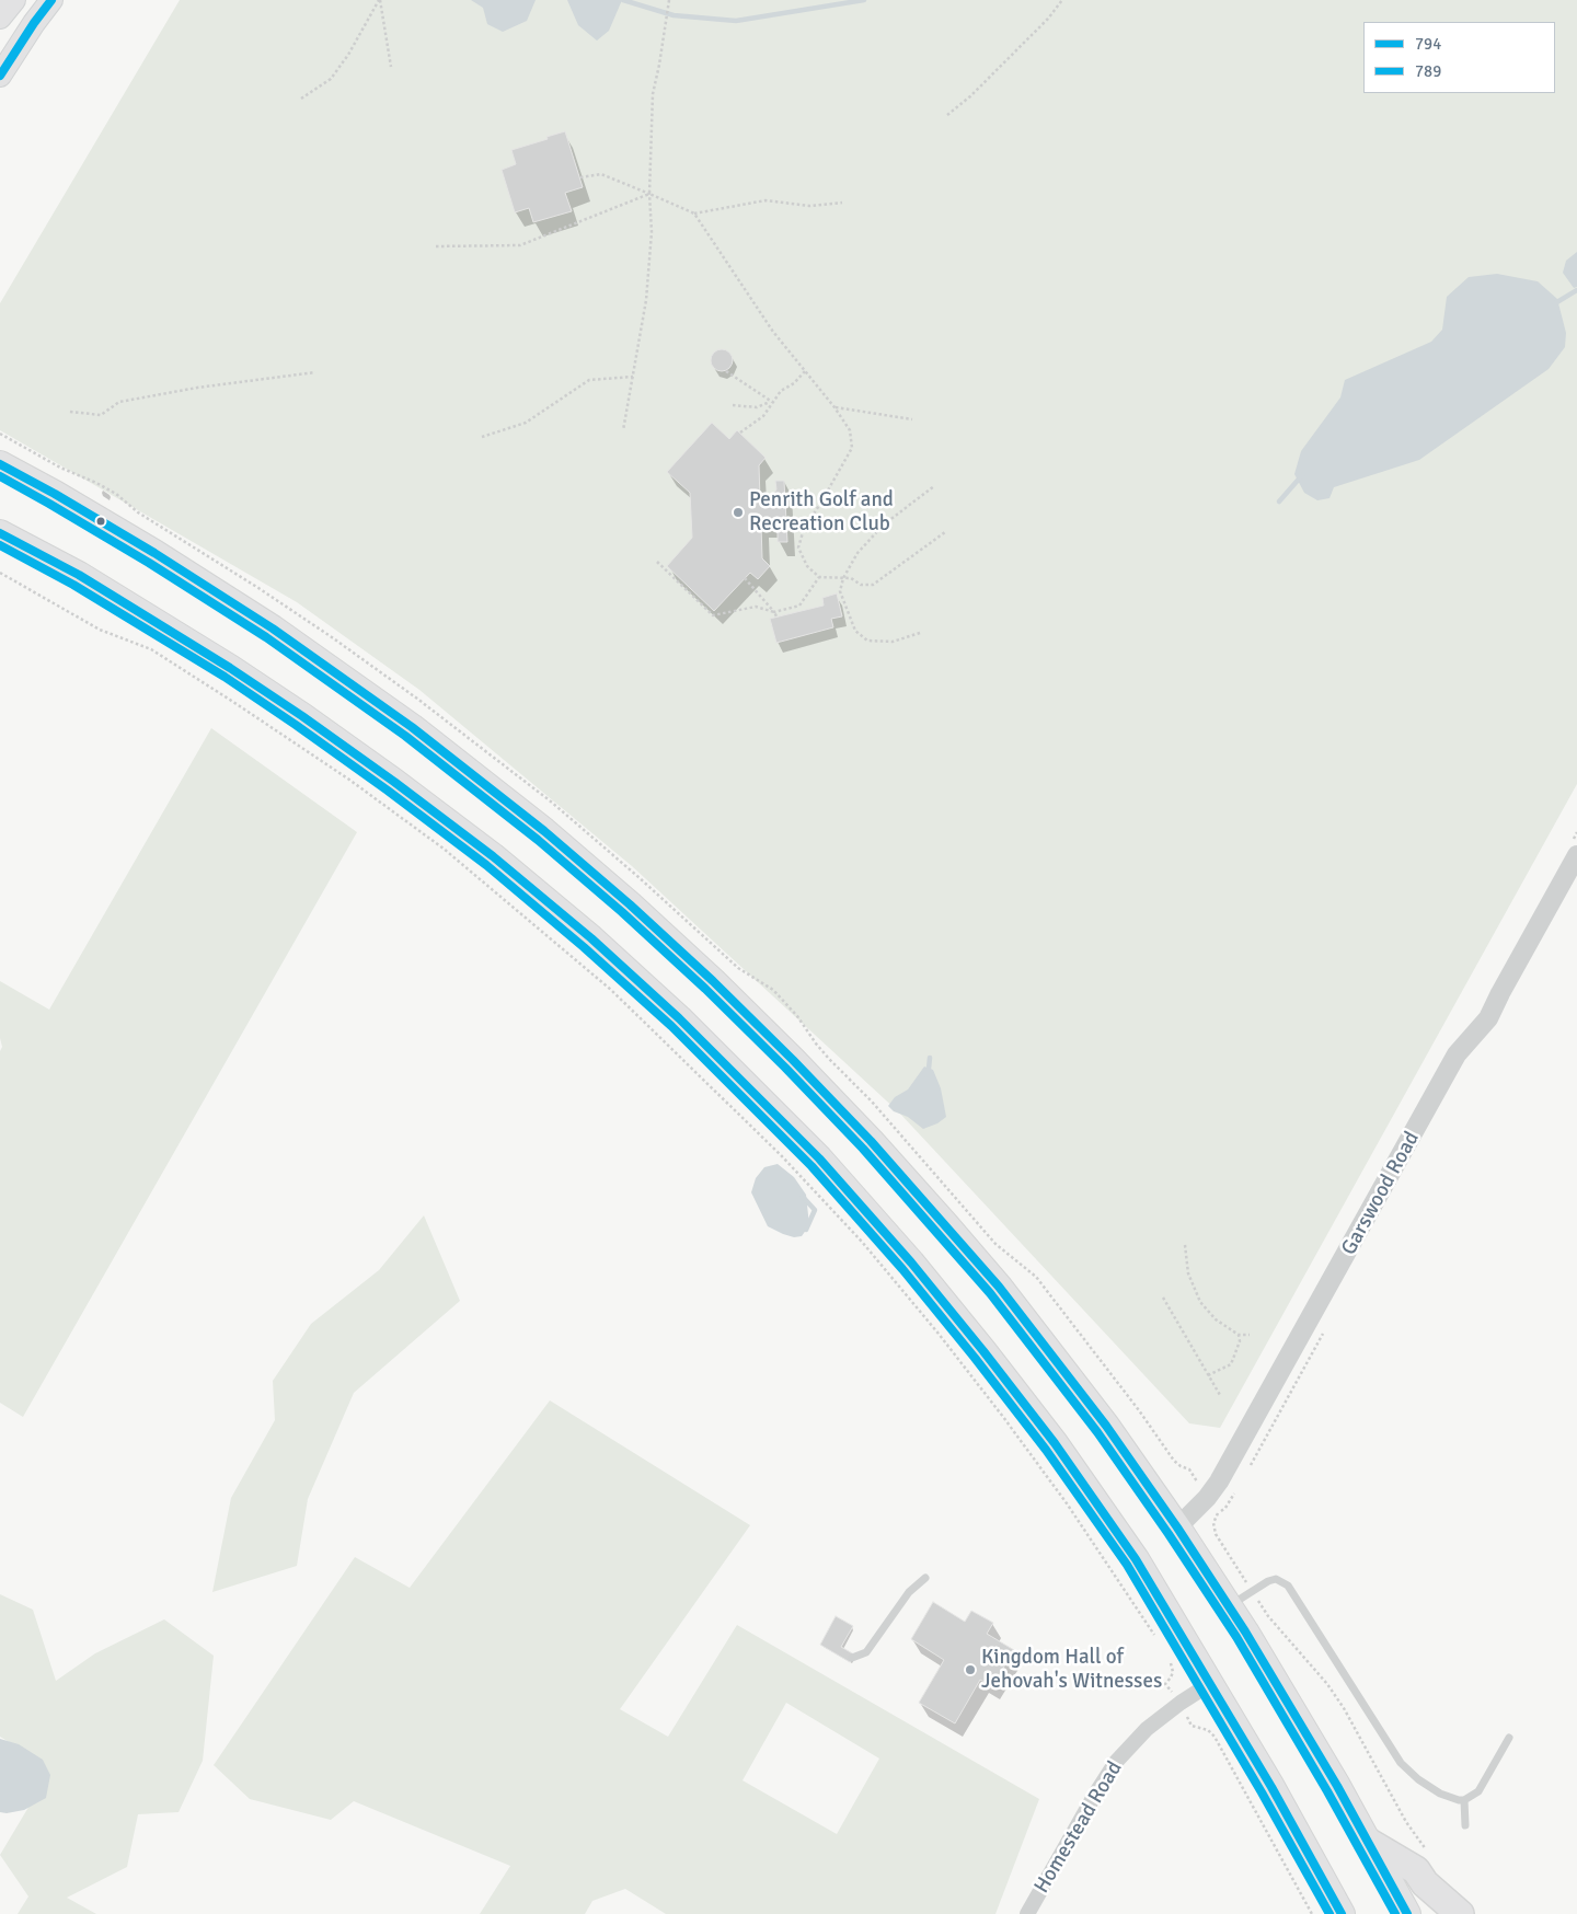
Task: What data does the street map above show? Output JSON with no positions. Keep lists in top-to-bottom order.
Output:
{
  "streets": {
    "street": ["Garswood Road", "Homestead Road"]
  },
  "places": ["Penrith Golf and Recreation Club", "Kingdom Hall of Jehovah's Witnesses"],
  "lines": ["transit line 794", "transit line 789"],
  "legend": ["794", "789"]
}
